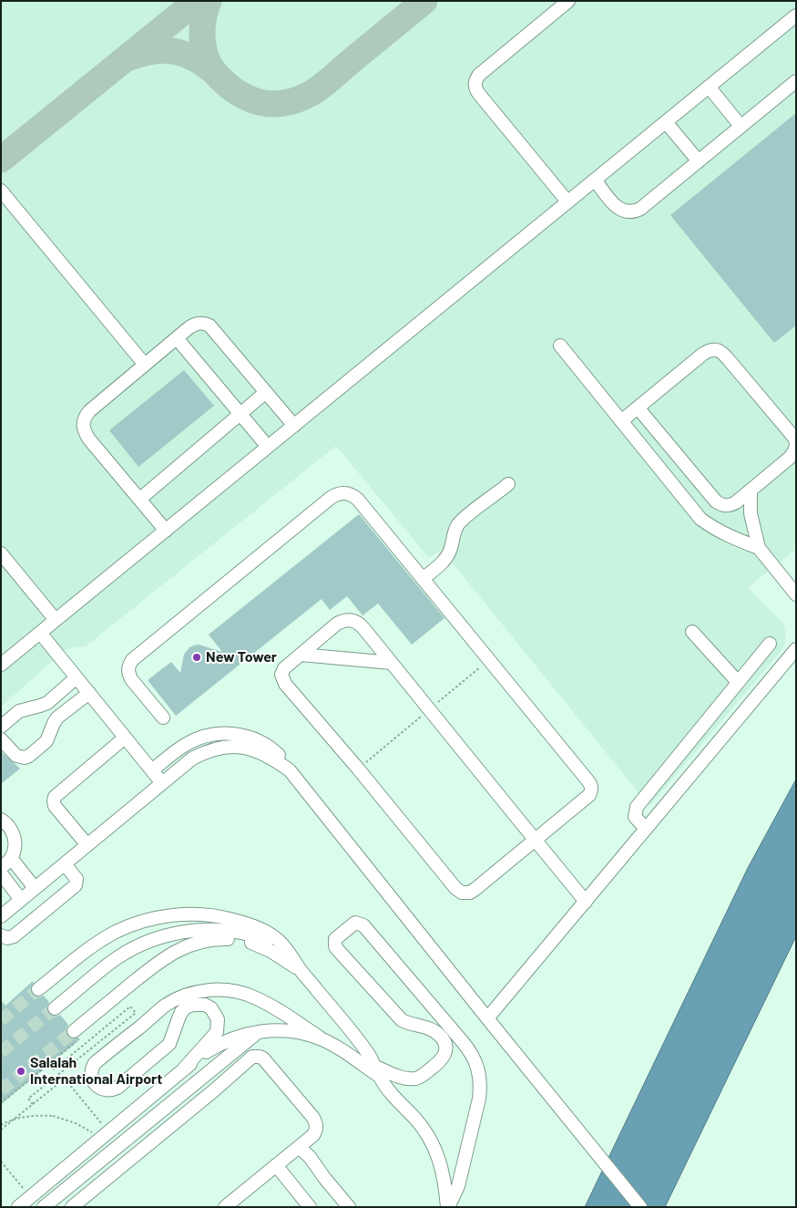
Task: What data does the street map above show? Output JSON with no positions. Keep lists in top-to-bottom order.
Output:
{
  "places": ["New Tower", "Salalah International Airport"]
}
